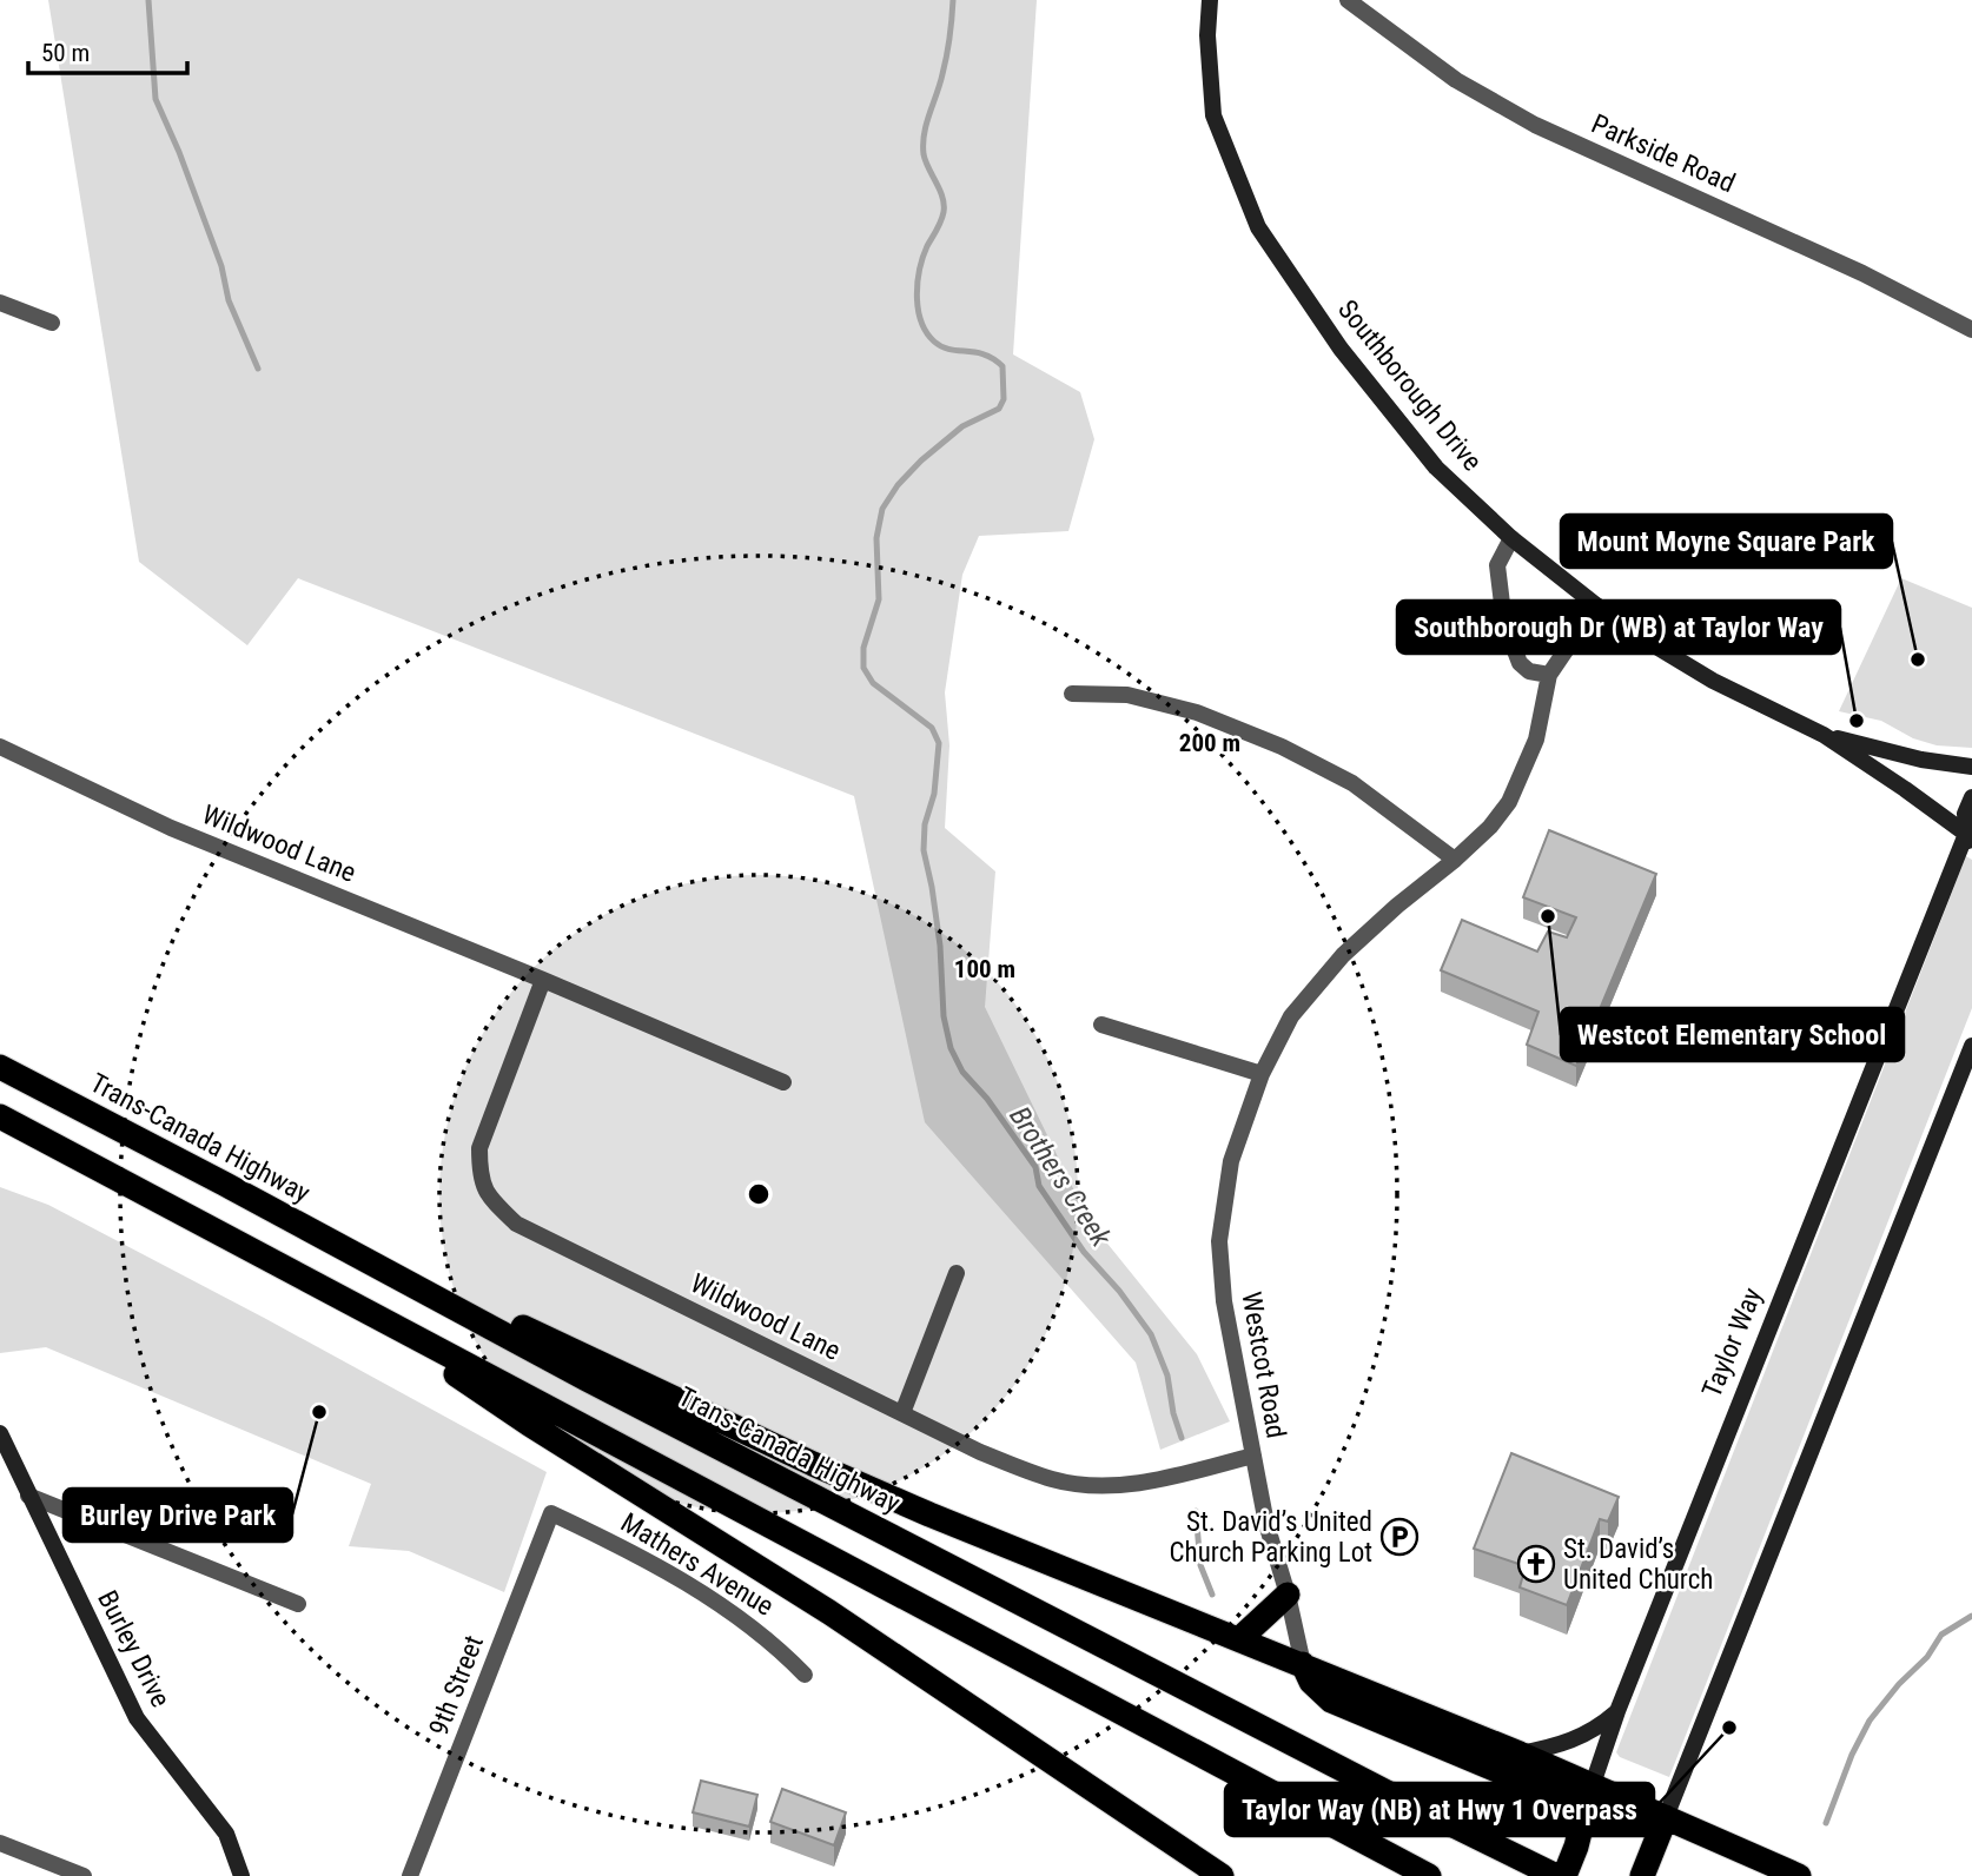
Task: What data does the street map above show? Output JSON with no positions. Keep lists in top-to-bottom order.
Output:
{
  "streets": {
    "highway": ["Trans-Canada Highway", "Taylor Way"],
    "street": [
      "Parkside Road",
      "Southborough Drive",
      "Wildwood Lane",
      "Westcot Road",
      "Mathers Avenue",
      "Burley Drive",
      "9th Street"
    ]
  },
  "crossings": [
    ["Southborough Drive", "Taylor Way"],
    ["Southborough Drive", "Westcot Road"],
    ["Wildwood Lane", "Westcot Road"],
    ["Mathers Avenue", "9th Street"]
  ],
  "water": ["Brothers Creek"],
  "places": {
    "other": [
      "Mount Moyne Square Park",
      "Southborough Dr (WB) at Taylor Way",
      "Westcot Elementary School",
      "Burley Drive Park",
      "Taylor Way (NB) at Hwy 1 Overpass"
    ],
    "parking": ["St. David’s United Church Parking Lot"],
    "church": ["St. David’s United Church"]
  },
  "scale_bar": "50 m",
  "rings": ["200 m", "100 m"]
}
